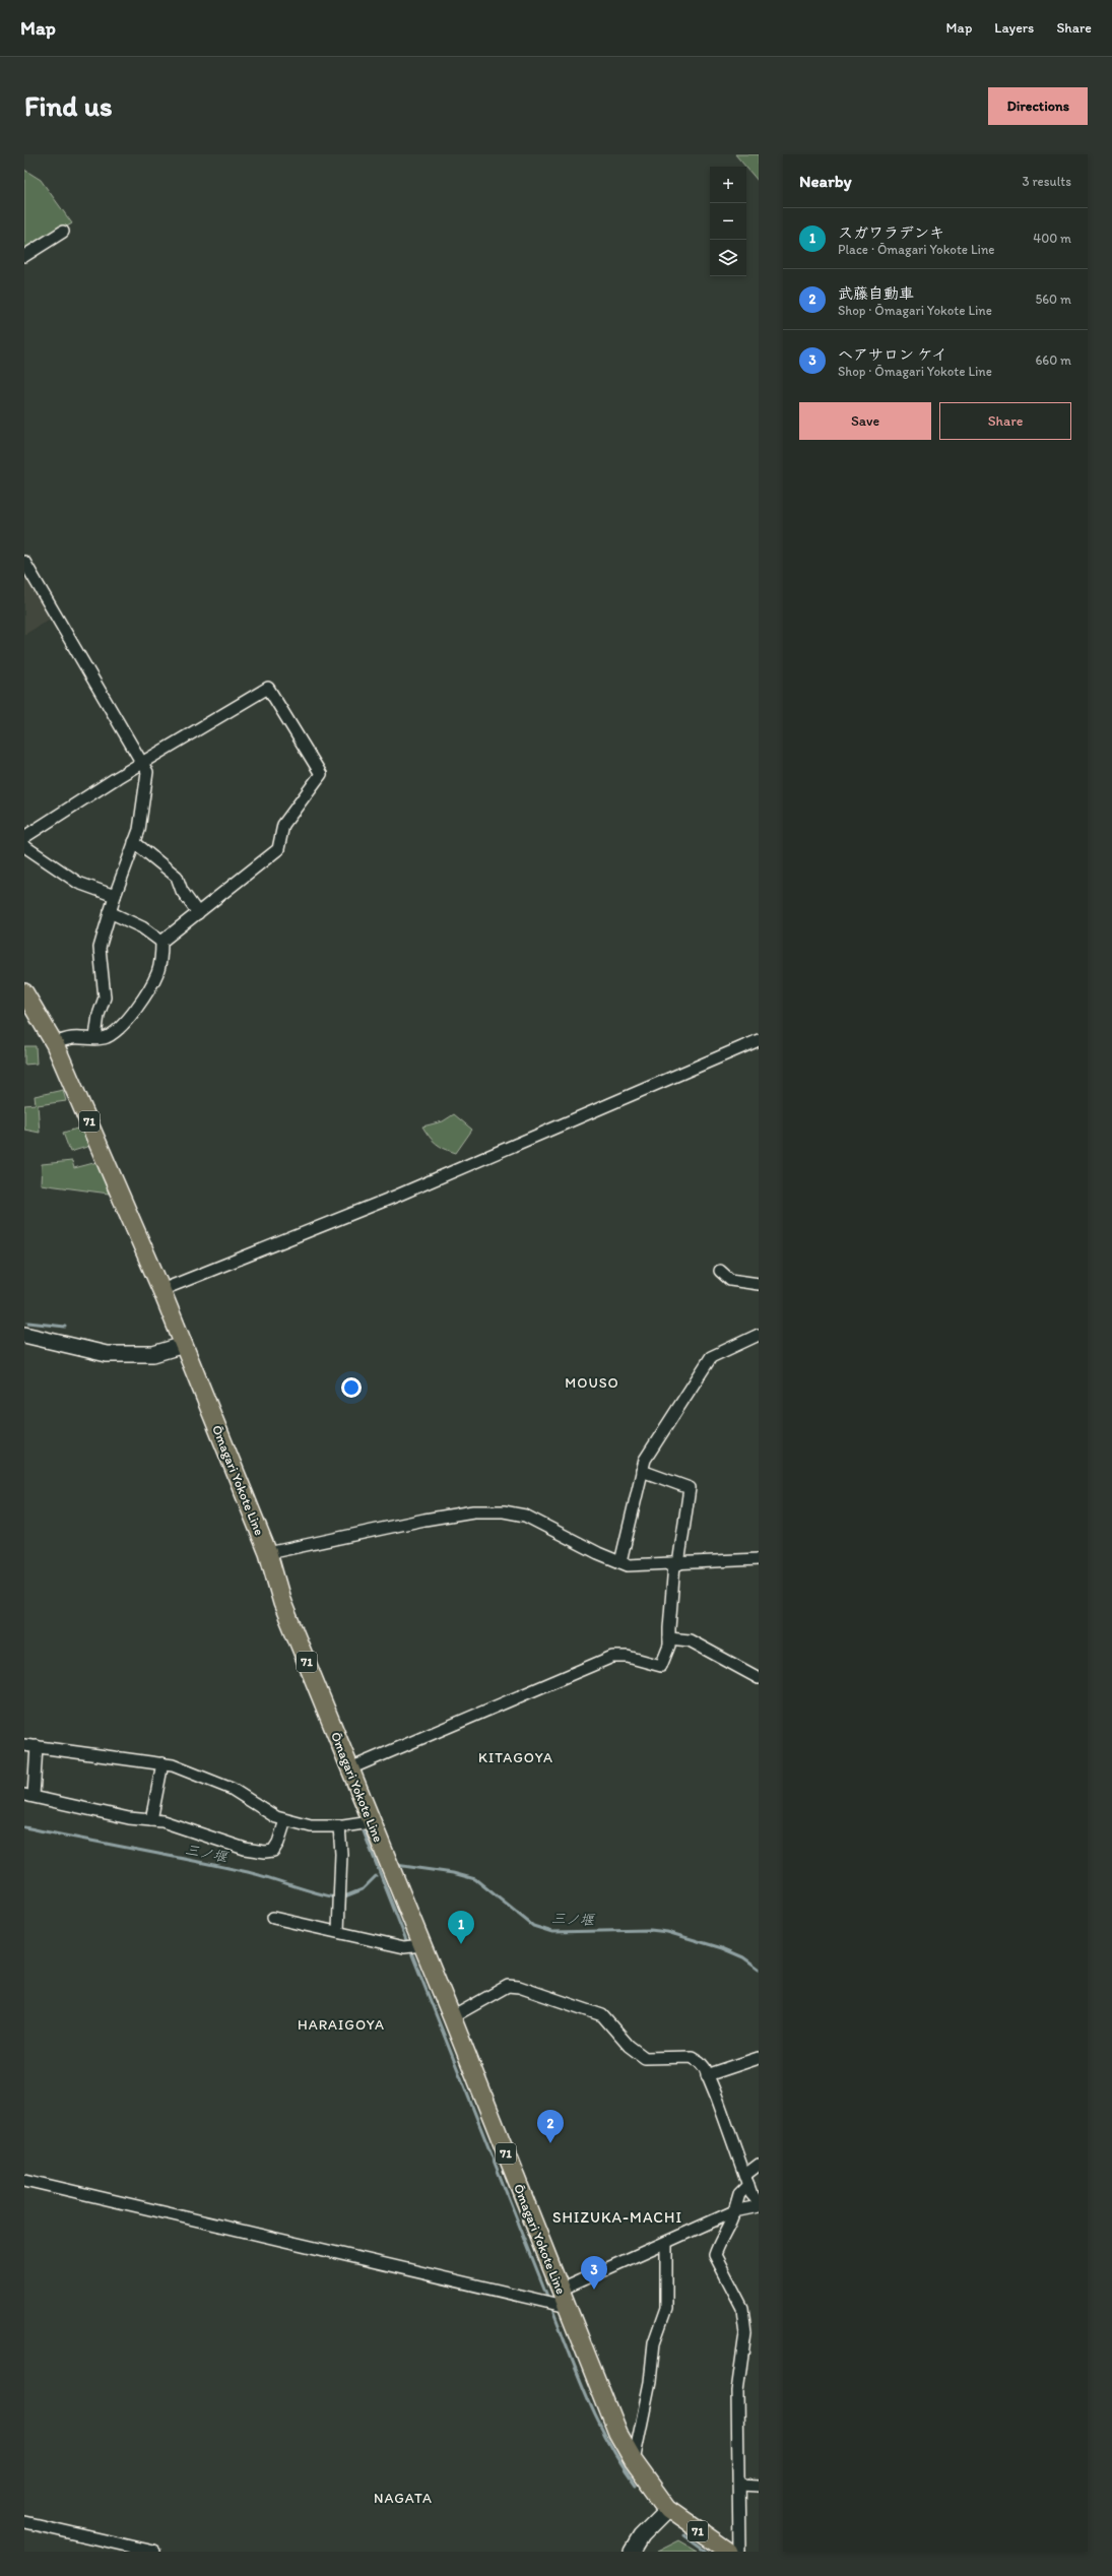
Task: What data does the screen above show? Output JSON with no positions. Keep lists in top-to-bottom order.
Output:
{
  "streets": {
    "main road": ["71", "Ōmagari Yokote Line"]
  },
  "districts": [
    "MOUSO",
    "KITAGOYA",
    "HARAIGOYA",
    "SHIZUKA-MACHI",
    "NAGATA"
  ],
  "water": ["三ノ堰"],
  "page": {
    "header": "Map",
    "nav": ["Map", "Layers", "Share"],
    "buttons": [
      "Directions",
      ["Save", "Share"]
    ],
    "title": "Find us",
    "heading": ["Nearby", "3 results"],
    "map_buttons": ["+", "−"],
    "list": [
      {
        "mark": "1",
        "name": "スガワラデンキ",
        "note": "Place · Ōmagari Yokote Line",
        "value": "400 m"
      },
      {
        "mark": "2",
        "name": "武藤自動車",
        "note": "Shop · Ōmagari Yokote Line",
        "value": "560 m"
      },
      {
        "mark": "3",
        "name": "ヘアサロン ケイ",
        "note": "Shop · Ōmagari Yokote Line",
        "value": "660 m"
      }
    ],
    "pins": ["1", "2", "3"]
  }
}
